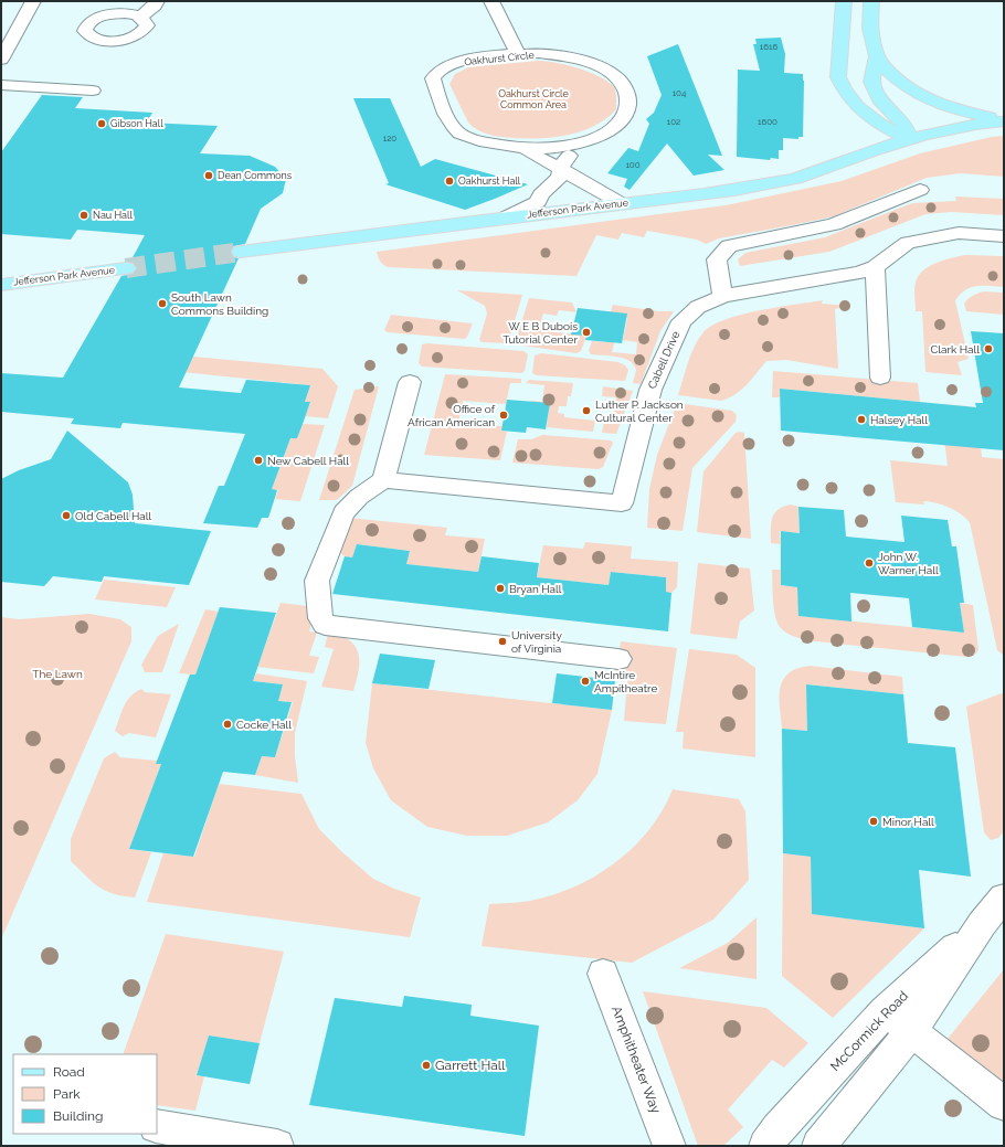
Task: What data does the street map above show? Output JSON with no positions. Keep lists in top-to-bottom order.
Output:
{
  "streets": {
    "main road": ["Jefferson Park Avenue"],
    "street": [
      "Oakhurst Circle",
      "Cabell Drive",
      "McCormick Road",
      "Amphitheater Way"
    ]
  },
  "parks": ["Oakhurst Circle Common Area", "The Lawn"],
  "places": [
    "Gibson Hall",
    "Dean Commons",
    "Oakhurst Hall",
    "Nau Hall",
    "South Lawn Commons Building",
    "W E B Dubois Tutorial Center",
    "Clark Hall",
    "Luther P. Jackson Cultural Center",
    "Office of African American",
    "Halsey Hall",
    "New Cabell Hall",
    "Old Cabell Hall",
    "John W. Warner Hall",
    "Bryan Hall",
    "University of Virginia",
    "McIntire Ampitheatre",
    "Cocke Hall",
    "Minor Hall",
    "Garrett Hall"
  ],
  "house_numbers": [
    "1616",
    "104",
    "102",
    "1600",
    "120",
    "100"
  ],
  "legend": ["Road", "Park", "Building"]
}
